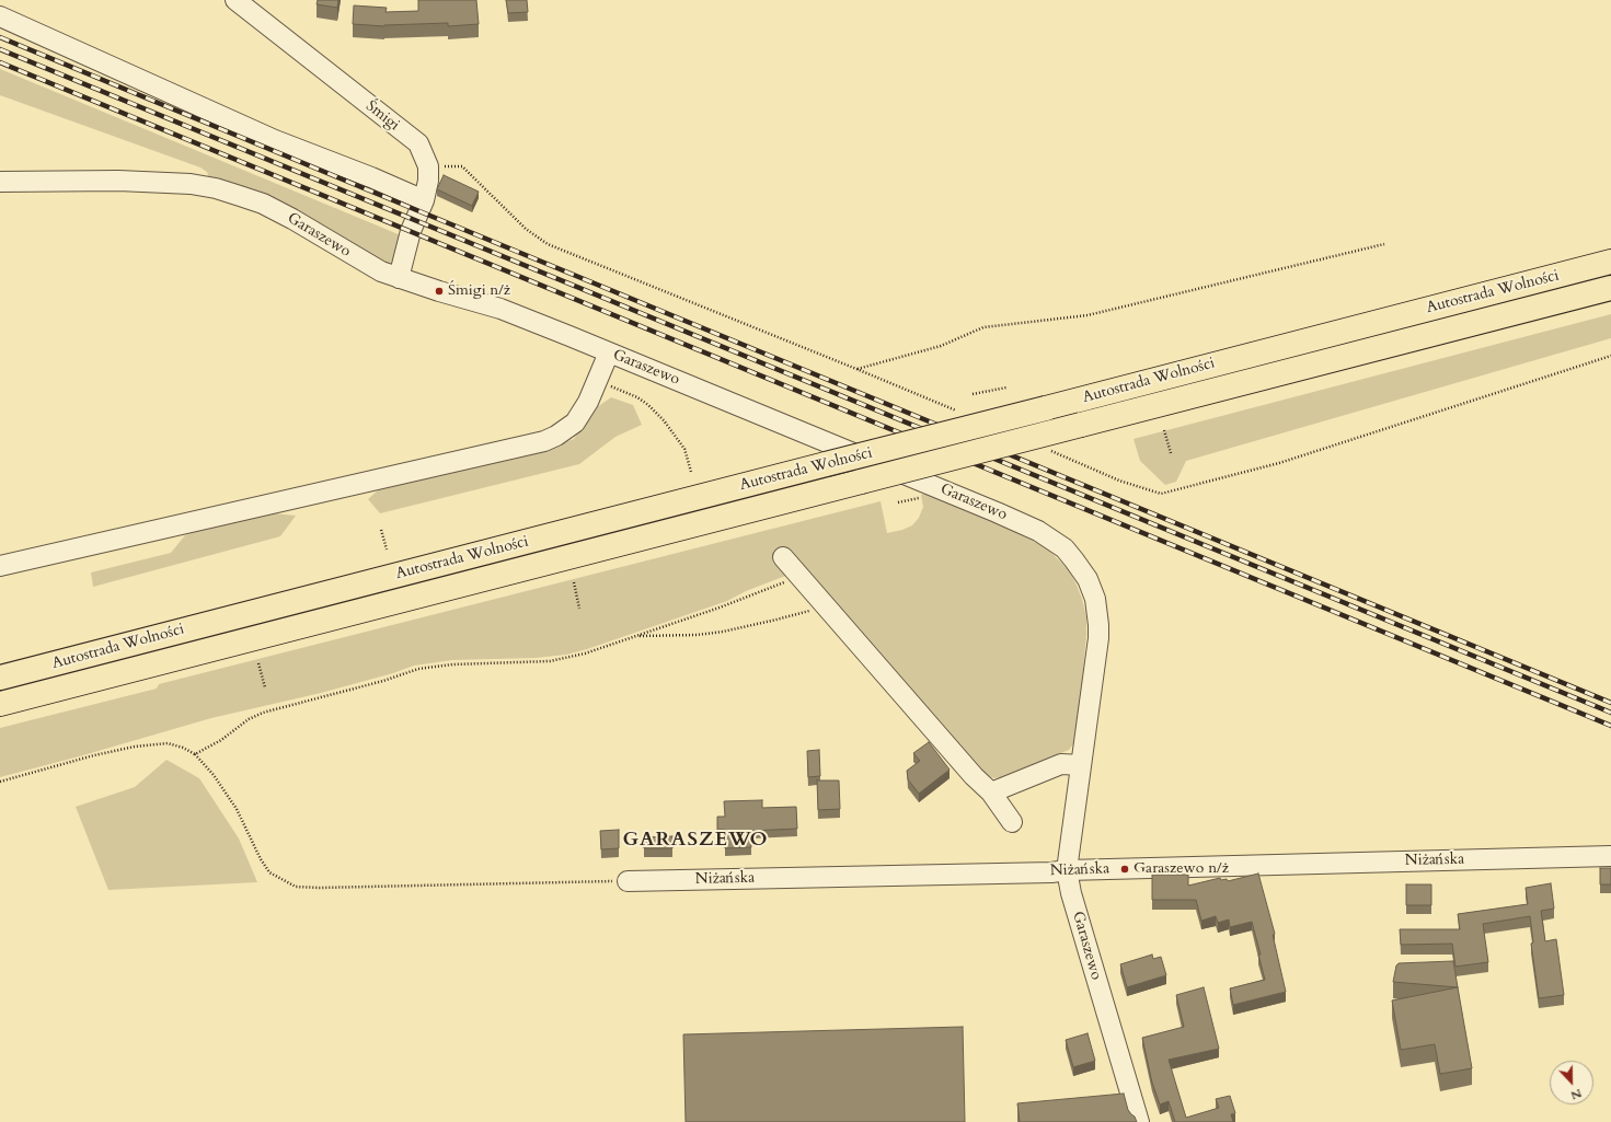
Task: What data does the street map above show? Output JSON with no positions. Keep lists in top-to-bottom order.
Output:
{
  "streets": {
    "highway": ["Autostrada Wolności"],
    "street": ["Śmigi", "Garaszewo", "Niżańska"]
  },
  "crossings": [
    ["Śmigi", "Garaszewo"],
    ["Garaszewo", "Niżańska"]
  ],
  "districts": ["GARASZEWO"],
  "places": ["Śmigi n/ż", "Garaszewo n/ż"],
  "north": "bottom"
}
